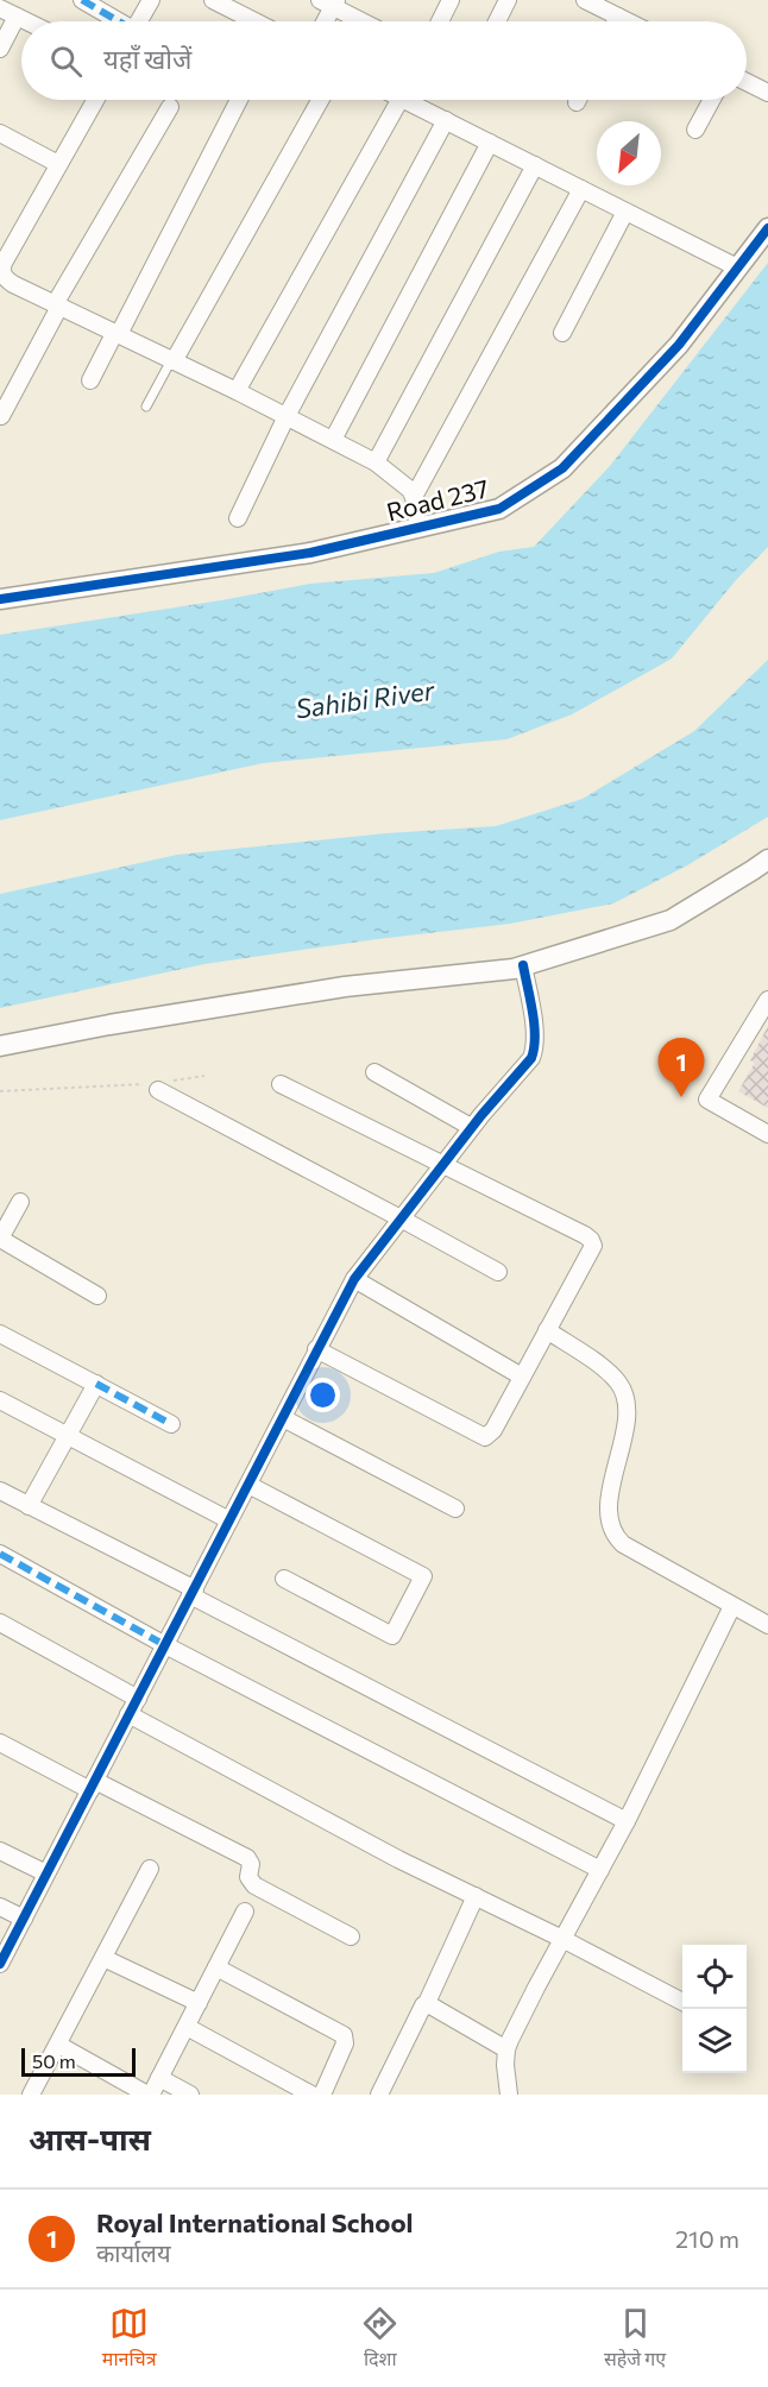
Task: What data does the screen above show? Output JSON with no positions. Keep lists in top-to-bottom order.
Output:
{
  "streets": {
    "street": ["Road 237"]
  },
  "water": ["Sahibi River"],
  "scale_bar": "50 m",
  "north": "bottom left",
  "page": {
    "search": "यहाँ खोजें",
    "pins": "1",
    "scale": "50 m",
    "heading": "आस-पास",
    "list": [
      {
        "mark": "1",
        "name": "Royal International School",
        "note": "कार्यालय",
        "value": "210 m"
      }
    ],
    "nav": ["मानचित्र", "दिशा", "सहेजे गए"]
  }
}
